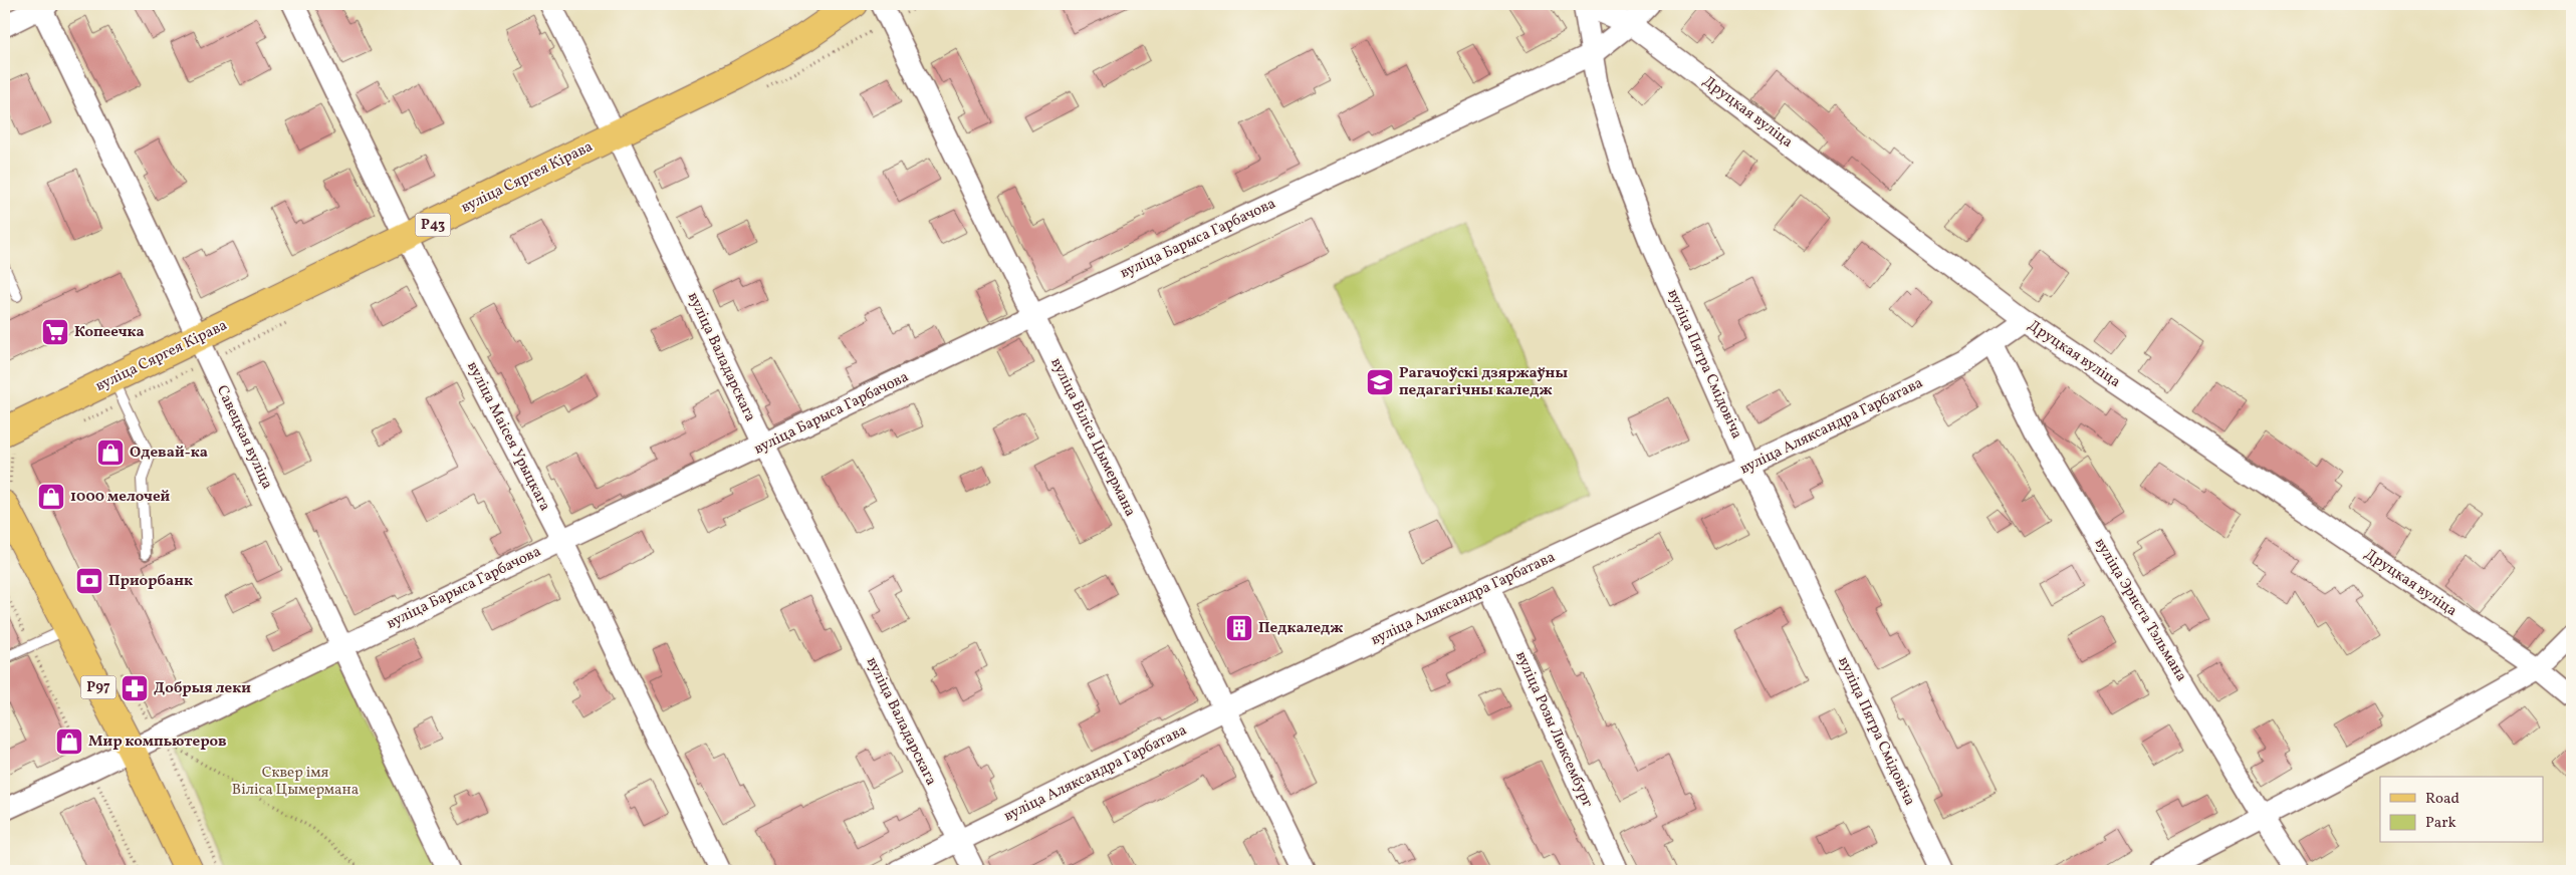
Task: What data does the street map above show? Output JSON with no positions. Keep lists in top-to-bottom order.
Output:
{
  "streets": {
    "main road": ["вуліца Сяргея Кірава", "Р43", "Р97"],
    "street": [
      "Друцкая вуліца",
      "вуліца Барыса Гарбачова",
      "вуліца Валадарскага",
      "вуліца Пятра Смідовіча",
      "вуліца Аляксандра Гарбатава",
      "вуліца Маісея Урыцкага",
      "Савецкая вуліца",
      "вуліца Віліса Цымермана",
      "вуліца Эрнста Тэльмана",
      "вуліца Розы Люксембург"
    ]
  },
  "crossings": [
    ["Друцкая вуліца", "вуліца Барыса Гарбачова"],
    ["Друцкая вуліца", "вуліца Пятра Смідовіча"],
    ["Друцкая вуліца", "вуліца Аляксандра Гарбатава"],
    ["вуліца Сяргея Кірава", "вуліца Валадарскага"],
    ["вуліца Сяргея Кірава", "вуліца Маісея Урыцкага"],
    ["вуліца Сяргея Кірава", "Савецкая вуліца"],
    ["вуліца Барыса Гарбачова", "вуліца Валадарскага"],
    ["вуліца Барыса Гарбачова", "вуліца Пятра Смідовіча"],
    ["вуліца Барыса Гарбачова", "вуліца Маісея Урыцкага"],
    ["вуліца Барыса Гарбачова", "Савецкая вуліца"],
    ["вуліца Барыса Гарбачова", "вуліца Віліса Цымермана"],
    ["вуліца Барыса Гарбачова", "Р97"],
    ["вуліца Валадарскага", "вуліца Аляксандра Гарбатава"],
    ["вуліца Пятра Смідовіча", "вуліца Аляксандра Гарбатава"],
    ["вуліца Аляксандра Гарбатава", "вуліца Віліса Цымермана"],
    ["вуліца Аляксандра Гарбатава", "вуліца Эрнста Тэльмана"],
    ["вуліца Аляксандра Гарбатава", "вуліца Розы Люксембург"]
  ],
  "parks": ["Сквер імя Віліса Цымермана"],
  "places": {
    "supermarket": ["Копеечка"],
    "school or university": ["Рагачоўскі дзяржаўны педагагічны каледж"],
    "shop": ["Одевай-ка", "1000 мелочей", "Мир компьютеров"],
    "bank": ["Приорбанк"],
    "building": ["Педкаледж"],
    "pharmacy": ["Добрыя леки"]
  },
  "legend": ["Road", "Park"]
}
